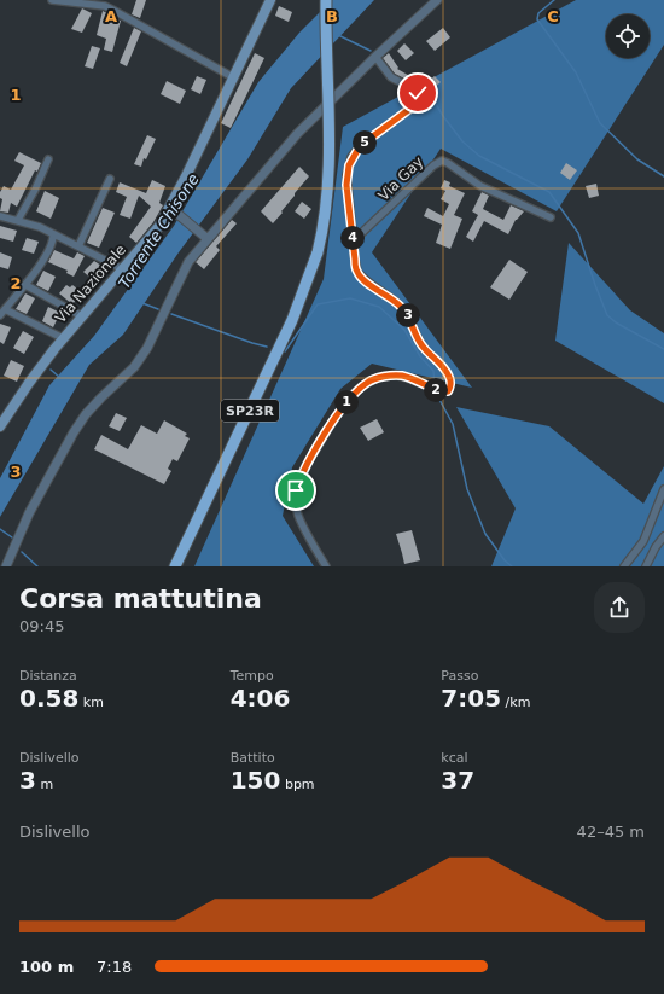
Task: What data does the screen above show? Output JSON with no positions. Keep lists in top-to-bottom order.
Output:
{
  "streets": {
    "main road": ["Via Nazionale", "SP23R"],
    "street": ["Via Gay"]
  },
  "water": ["Torrente Chisone"],
  "page": {
    "pins": [
      "5",
      "4",
      "3",
      "2",
      "1"
    ],
    "heading": ["Corsa mattutina", "09:45"],
    "stats": [
      ["Distanza", "0.58 km"],
      ["Tempo", "4:06"],
      ["Passo", "7:05 /km"],
      ["Dislivello", "3 m"],
      ["Battito", "150 bpm"],
      ["kcal", "37"]
    ],
    "chart": ["Dislivello", "42–45 m"],
    "list": [
      {
        "name": "100 m",
        "note": "7:18"
      }
    ]
  },
  "grid": {
    "columns": ["A", "B", "C"],
    "rows": ["1", "2", "3"]
  }
}
